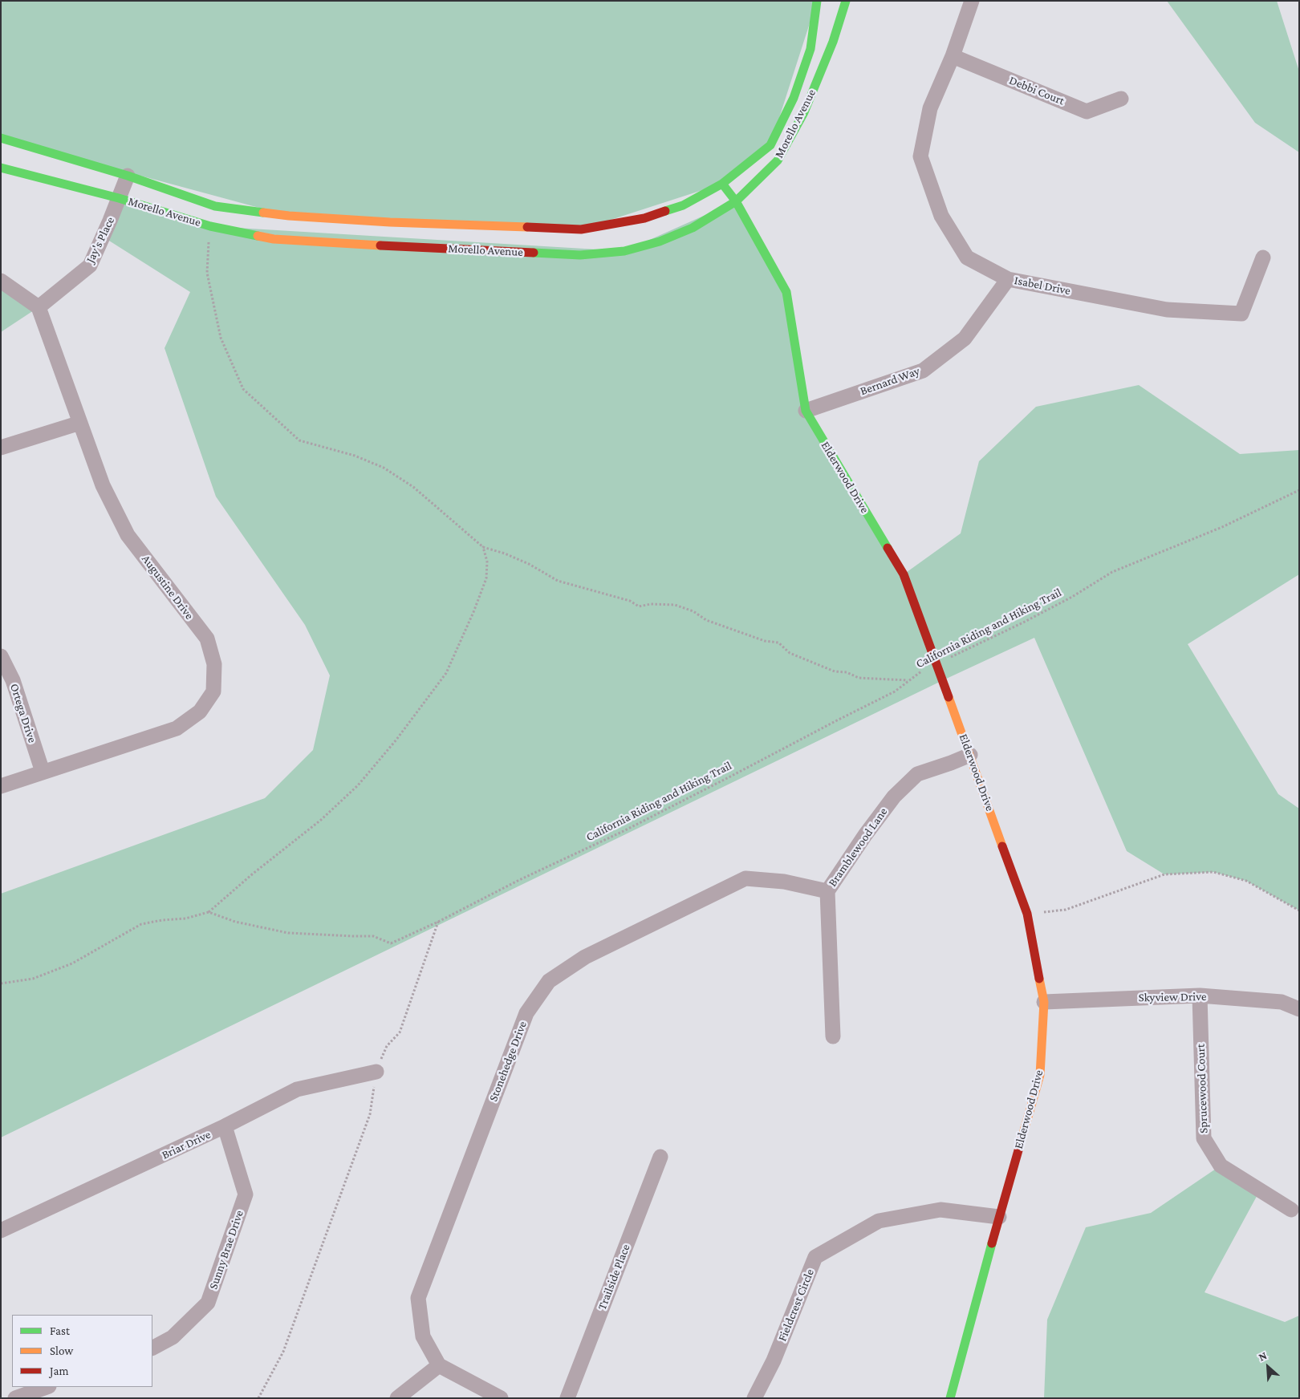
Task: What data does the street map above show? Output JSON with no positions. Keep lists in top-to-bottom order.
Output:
{
  "streets": {
    "street": [
      "Debbi Court",
      "Morello Avenue",
      "Jay's Place",
      "Isabel Drive",
      "Bernard Way",
      "Elderwood Drive",
      "Augustine Drive",
      "Ortega Drive",
      "Bramblewood Lane",
      "Skyview Drive",
      "Stonehedge Drive",
      "Sprucewood Court",
      "Briar Drive",
      "Sunny Brae Drive",
      "Trailside Place",
      "Fieldcrest Circle"
    ],
    "path": ["California Riding and Hiking Trail"]
  },
  "crossings": [
    ["Debbi Court", "Isabel Drive"],
    ["Morello Avenue", "Jay's Place"],
    ["Morello Avenue", "Elderwood Drive"],
    ["Jay's Place", "Augustine Drive"],
    ["Isabel Drive", "Bernard Way"],
    ["Bernard Way", "Elderwood Drive"],
    ["Elderwood Drive", "California Riding and Hiking Trail"],
    ["Elderwood Drive", "Bramblewood Lane"],
    ["Elderwood Drive", "Skyview Drive"],
    ["Elderwood Drive", "Fieldcrest Circle"],
    ["Augustine Drive", "Ortega Drive"],
    ["Bramblewood Lane", "Stonehedge Drive"],
    ["Skyview Drive", "Sprucewood Court"],
    ["Briar Drive", "Sunny Brae Drive"]
  ],
  "legend": ["Fast", "Slow", "Jam"],
  "north": "top left"
}
